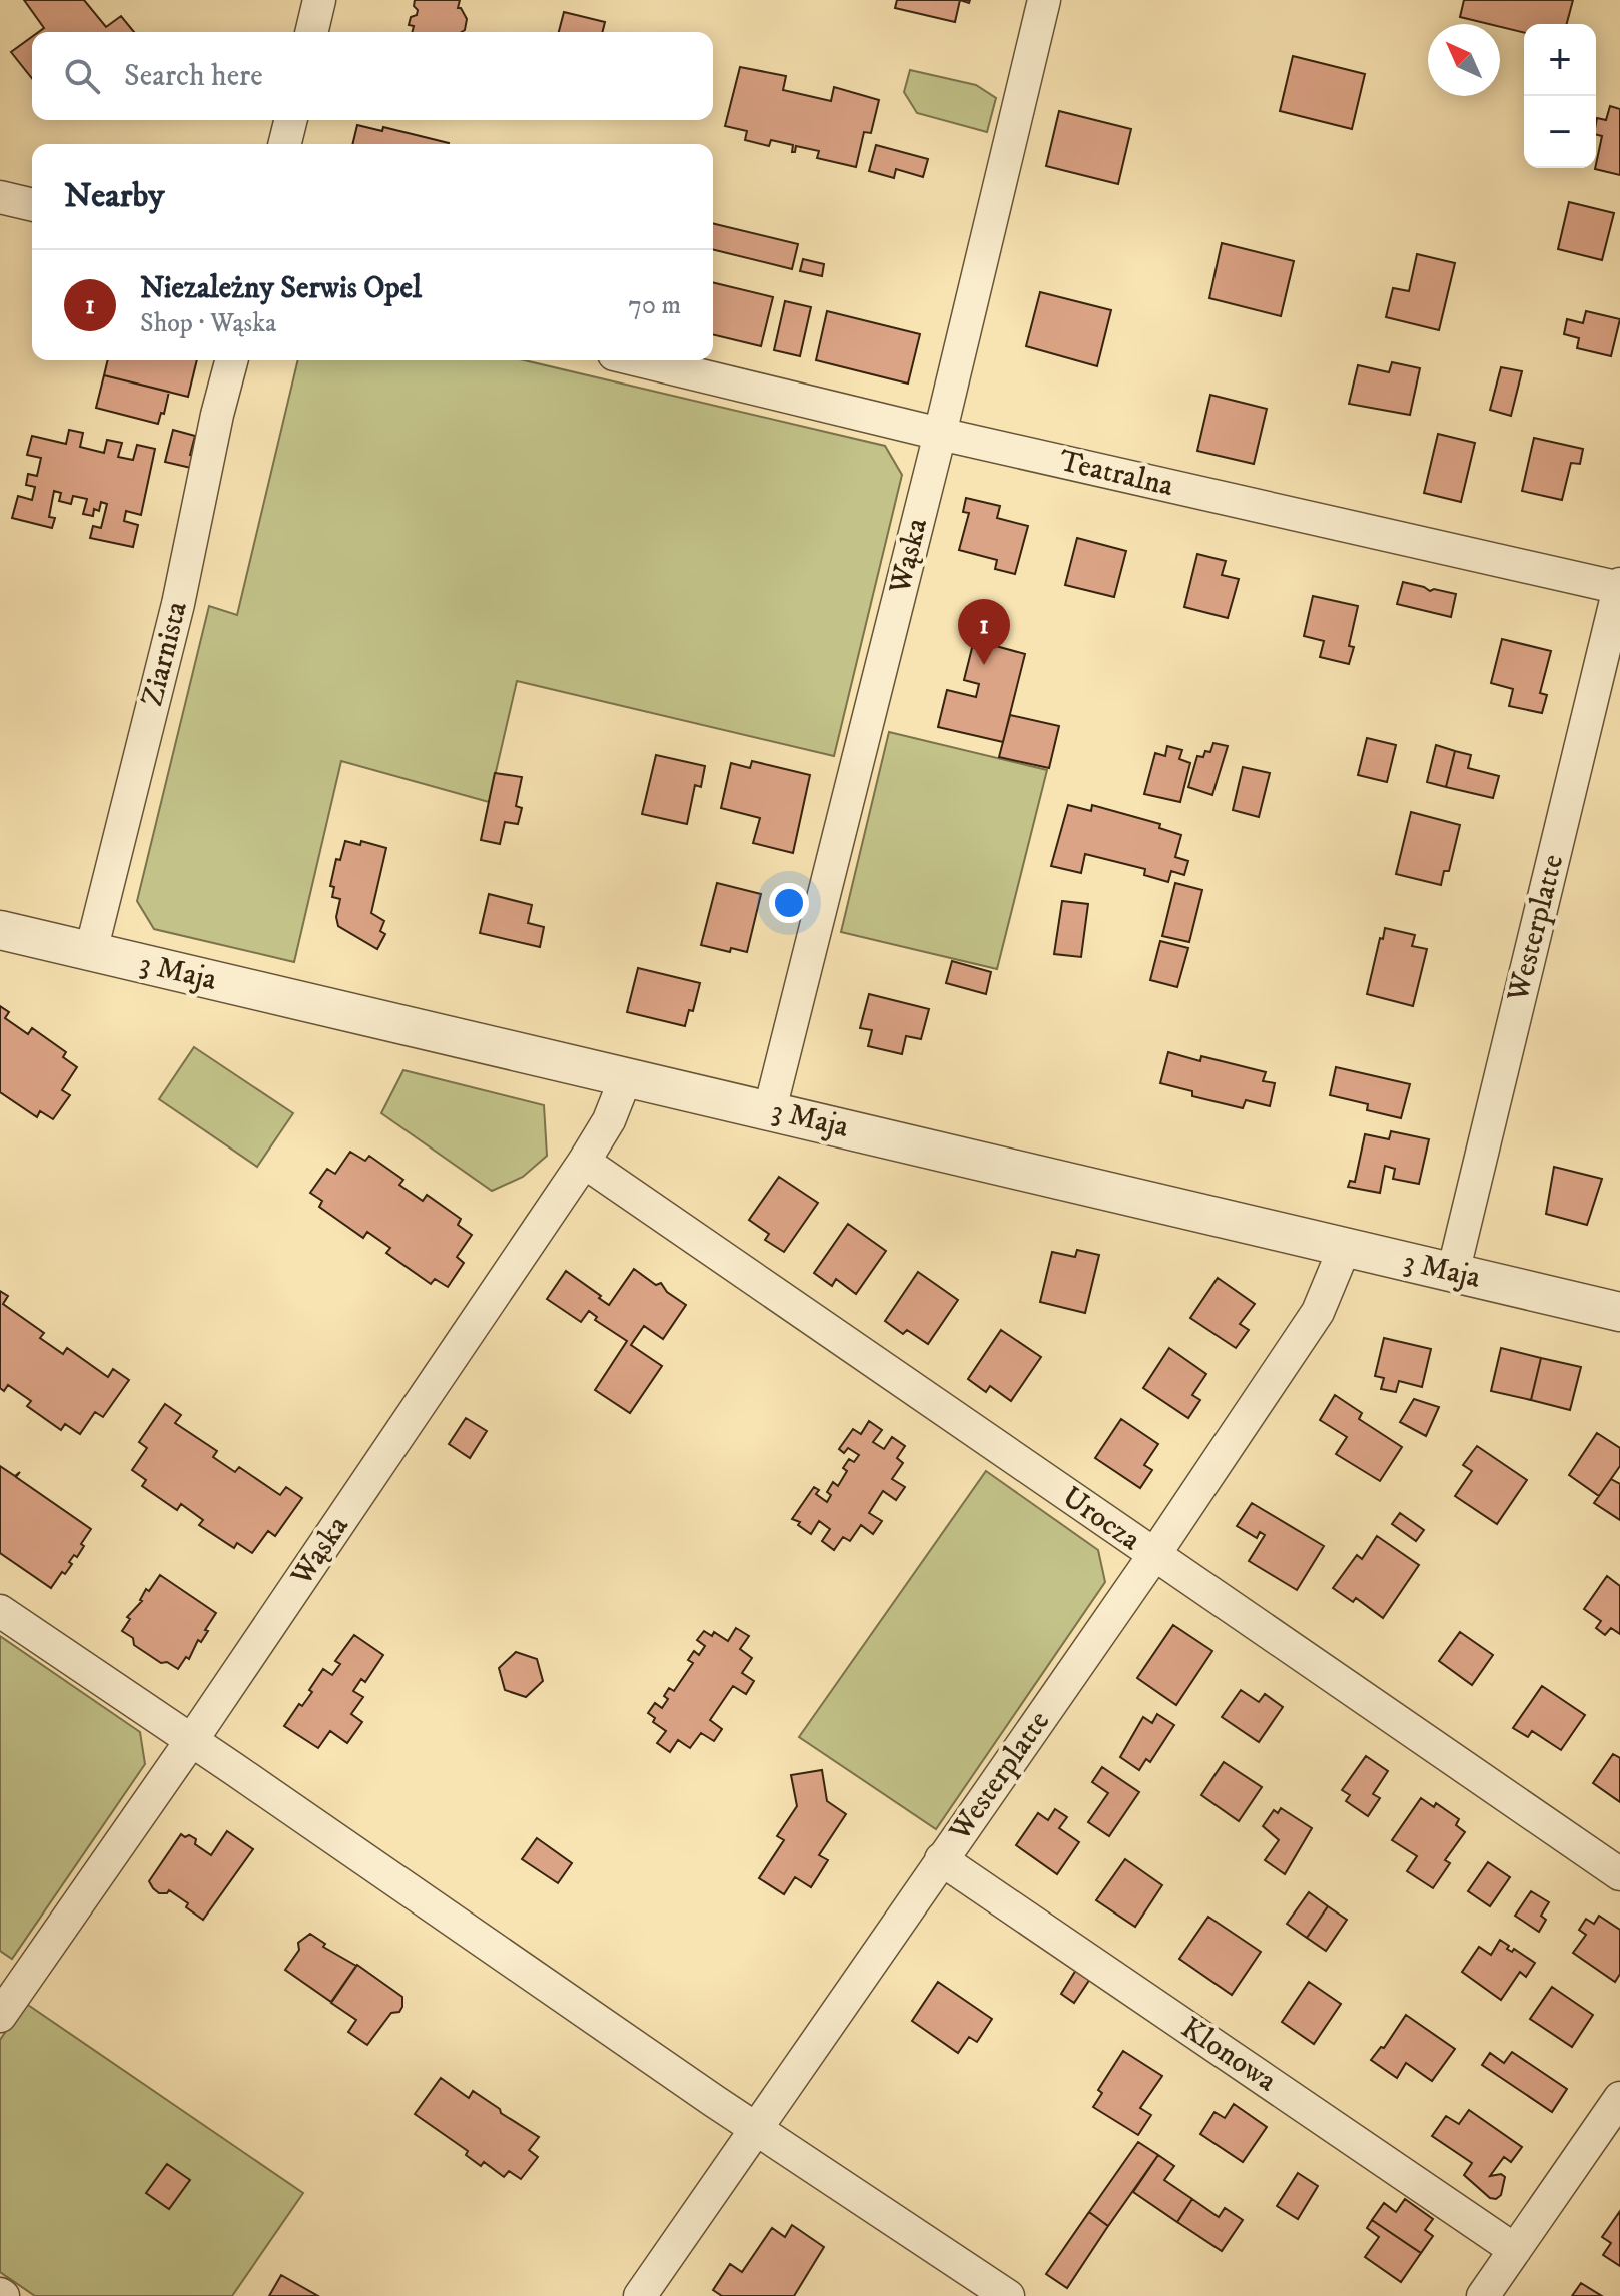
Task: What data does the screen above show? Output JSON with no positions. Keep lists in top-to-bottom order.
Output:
{
  "streets": {
    "street": [
      "Teatralna",
      "Wąska",
      "Ziarnista",
      "Westerplatte",
      "3 Maja",
      "Urocza",
      "Klonowa"
    ]
  },
  "crossings": [
    ["Teatralna", "Wąska"],
    ["Teatralna", "Westerplatte"],
    ["Wąska", "3 Maja"],
    ["Wąska", "Urocza"],
    ["Ziarnista", "3 Maja"],
    ["Westerplatte", "3 Maja"],
    ["Westerplatte", "Urocza"],
    ["Westerplatte", "Klonowa"]
  ],
  "north": "top left",
  "page": {
    "map_buttons": ["+", "−"],
    "search": "Search here",
    "heading": "Nearby",
    "list": [
      {
        "mark": "1",
        "name": "Niezależny Serwis Opel",
        "note": "Shop · Wąska",
        "value": "70 m"
      }
    ],
    "pins": "1"
  }
}
